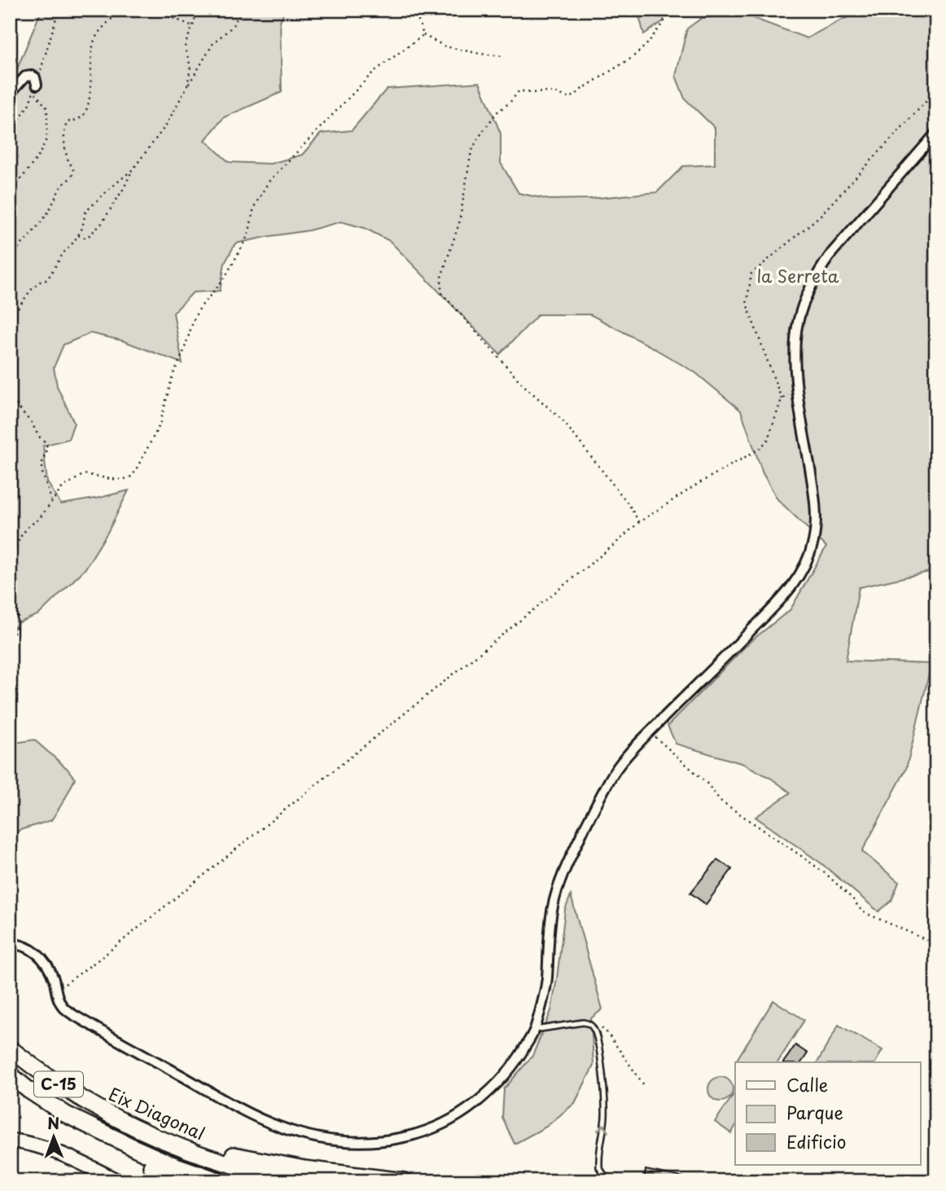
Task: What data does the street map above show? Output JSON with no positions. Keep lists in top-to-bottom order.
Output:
{
  "streets": {
    "highway": ["C-15", "Eix Diagonal"]
  },
  "parks": ["la Serreta"],
  "legend": ["Calle", "Parque", "Edificio"],
  "north": "top"
}
